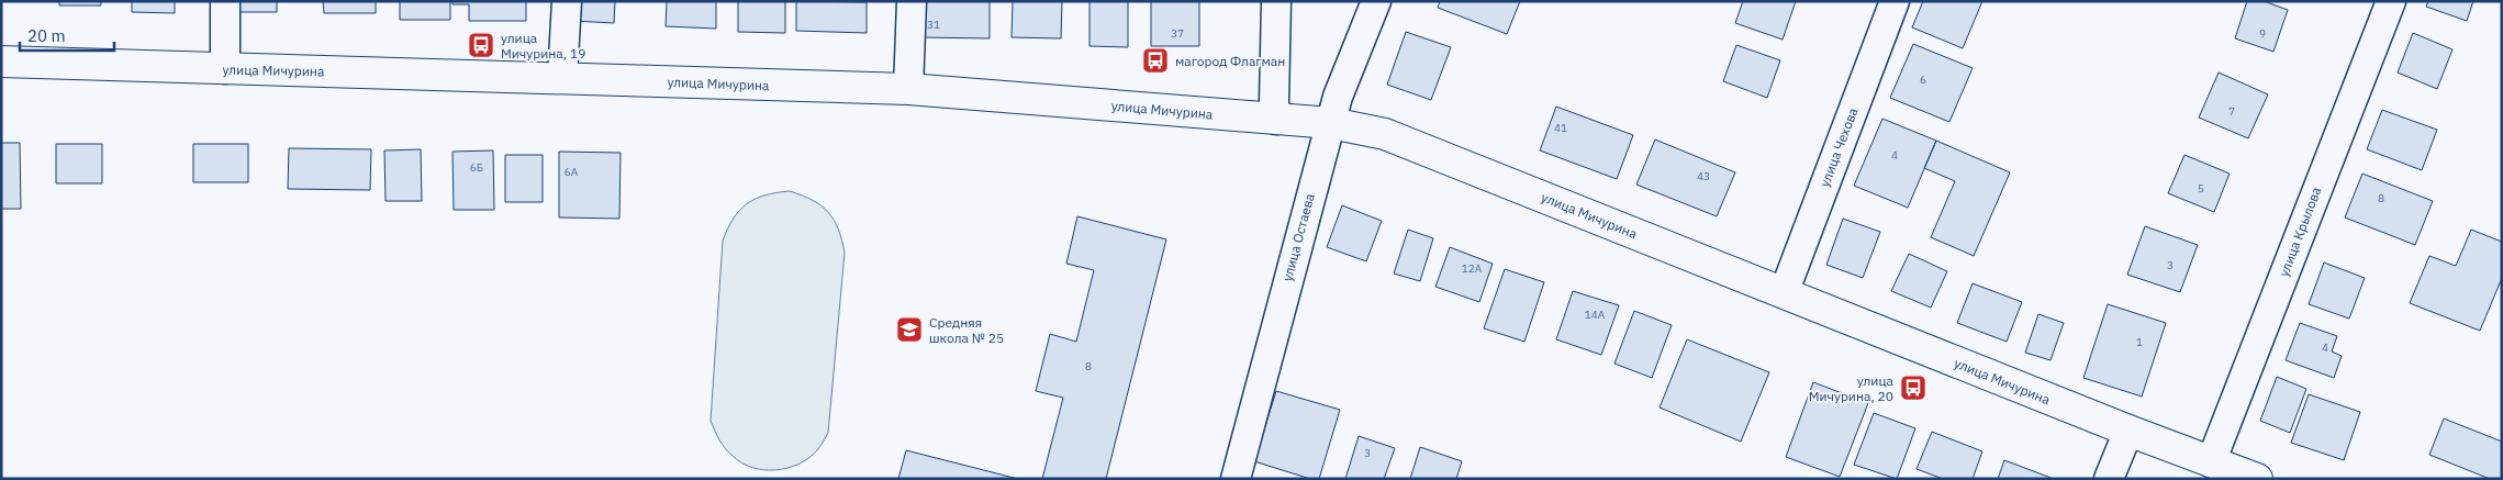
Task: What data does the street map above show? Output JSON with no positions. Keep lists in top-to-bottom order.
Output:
{
  "streets": {
    "street": [
      "улица Мичурина",
      "улица Чехова",
      "улица Крылова",
      "улица Остаева"
    ]
  },
  "crossings": [
    ["улица Мичурина", "улица Чехова"],
    ["улица Мичурина", "улица Крылова"],
    ["улица Мичурина", "улица Остаева"]
  ],
  "places": {
    "bus stop": ["улица Мичурина, 19", "магород Флагман", "улица Мичурина, 20"],
    "school or university": ["Средняя школа № 25"]
  },
  "house_numbers": [
    "31",
    "37",
    "9",
    "6",
    "7",
    "41",
    "4",
    "6Б",
    "6А",
    "43",
    "5",
    "8",
    "3",
    "12А",
    "14А",
    "1",
    "4",
    "8",
    "3"
  ],
  "scale_bar": "20 m"
}
